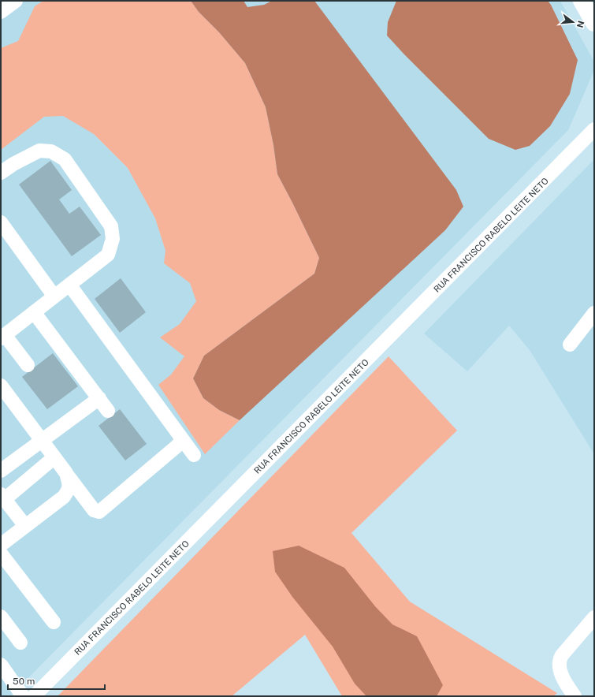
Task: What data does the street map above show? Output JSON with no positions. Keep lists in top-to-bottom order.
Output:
{
  "streets": {
    "street": ["RUA FRANCISCO RABELO LEITE NETO"]
  },
  "scale_bar": "50 m",
  "north": "right"
}
